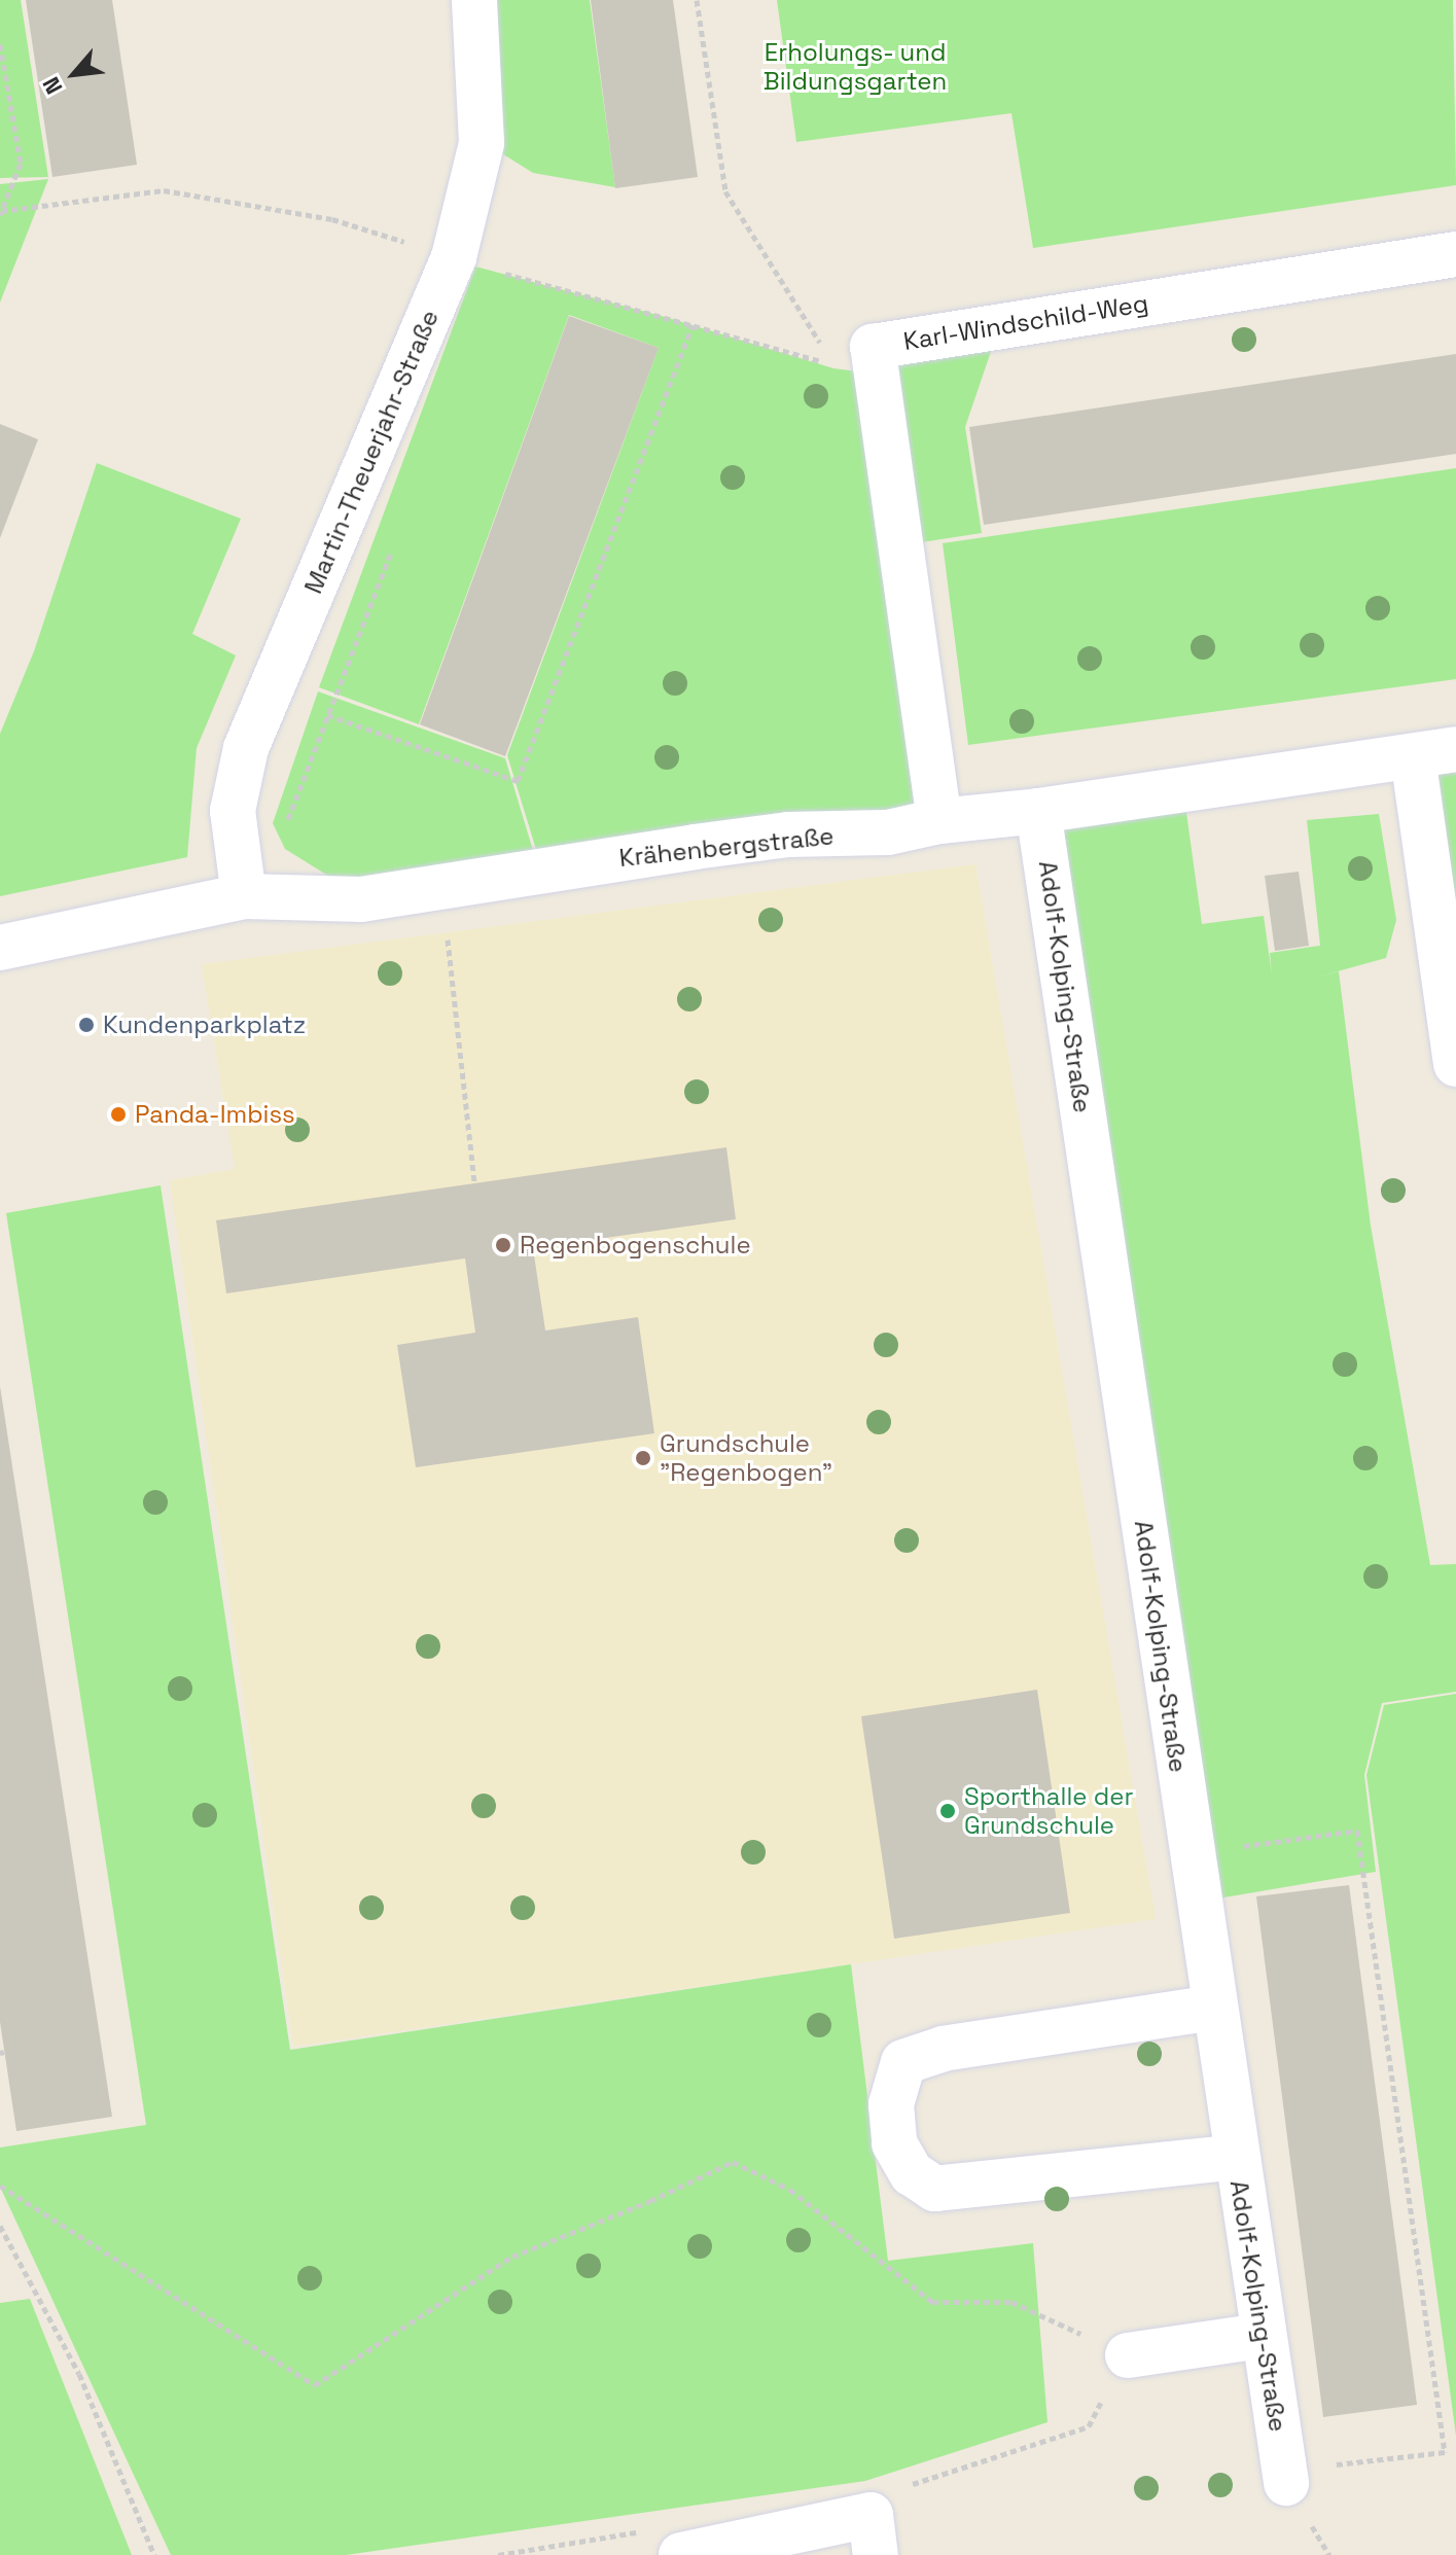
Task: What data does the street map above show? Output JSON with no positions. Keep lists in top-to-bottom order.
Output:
{
  "streets": {
    "street": [
      "Karl-Windschild-Weg",
      "Martin-Theuerjahr-Straße",
      "Krähenbergstraße",
      "Adolf-Kolping-Straße"
    ]
  },
  "crossings": [
    ["Karl-Windschild-Weg", "Krähenbergstraße"],
    ["Martin-Theuerjahr-Straße", "Krähenbergstraße"],
    ["Krähenbergstraße", "Adolf-Kolping-Straße"]
  ],
  "parks": ["Erholungs- und Bildungsgarten"],
  "places": [
    "Kundenparkplatz",
    "Panda-Imbiss",
    "Regenbogenschule",
    "Grundschule \"Regenbogen\"",
    "Sporthalle der Grundschule"
  ],
  "north": "bottom left"
}
